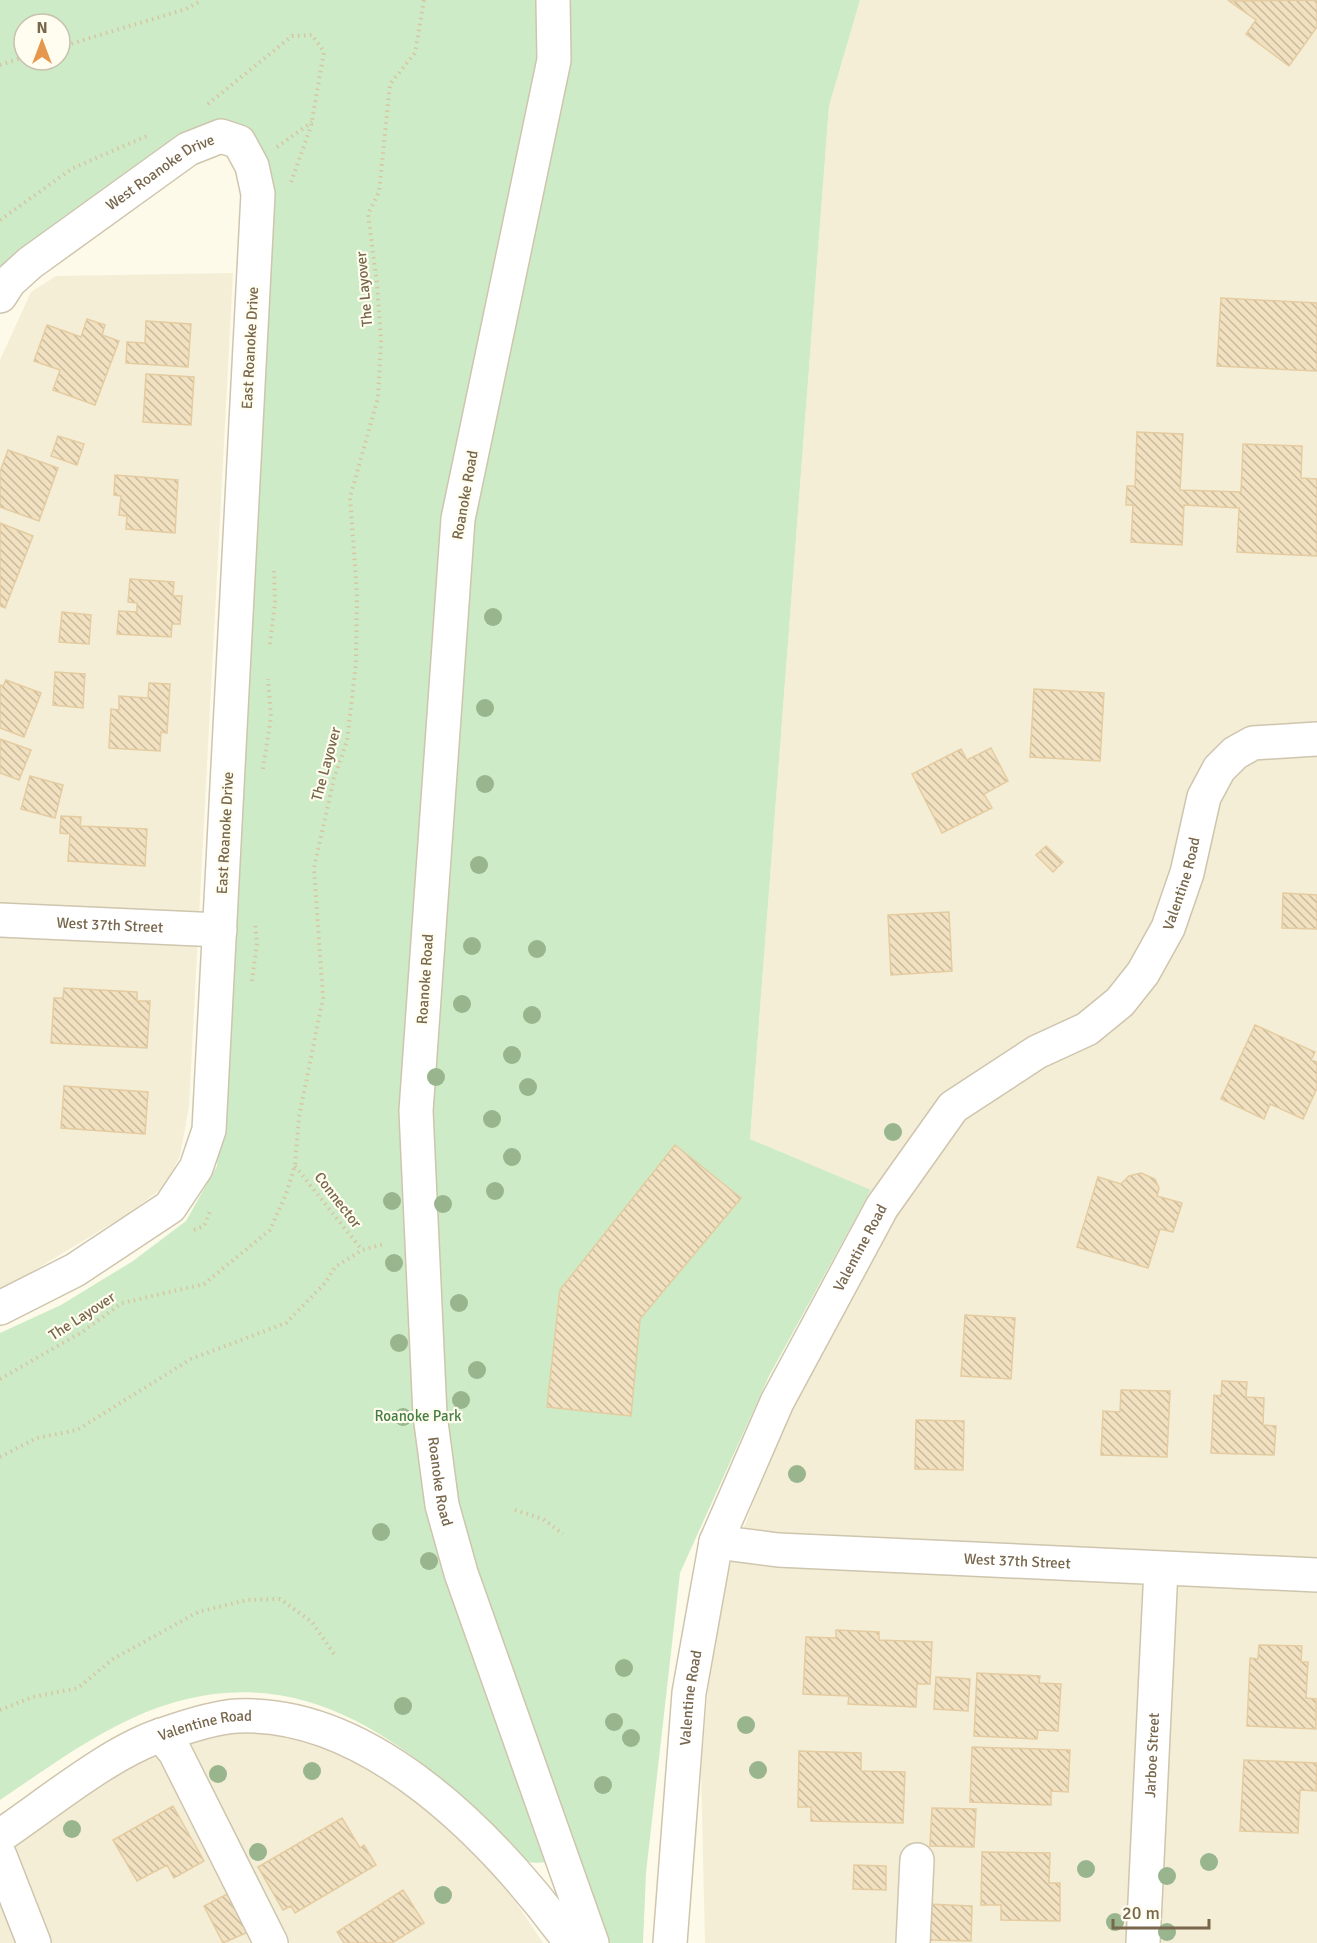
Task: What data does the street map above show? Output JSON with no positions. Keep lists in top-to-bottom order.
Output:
{
  "streets": {
    "street": [
      "West Roanoke Drive",
      "East Roanoke Drive",
      "Roanoke Road",
      "Valentine Road",
      "West 37th Street",
      "Jarboe Street"
    ],
    "path": ["The Layover", "Connector"]
  },
  "crossings": [
    ["West Roanoke Drive", "East Roanoke Drive"],
    ["The Layover", "Connector"],
    ["East Roanoke Drive", "West 37th Street"],
    ["Valentine Road", "West 37th Street"],
    ["West 37th Street", "Jarboe Street"]
  ],
  "parks": ["Roanoke Park"],
  "scale_bar": "20 m",
  "north": "top"
}
